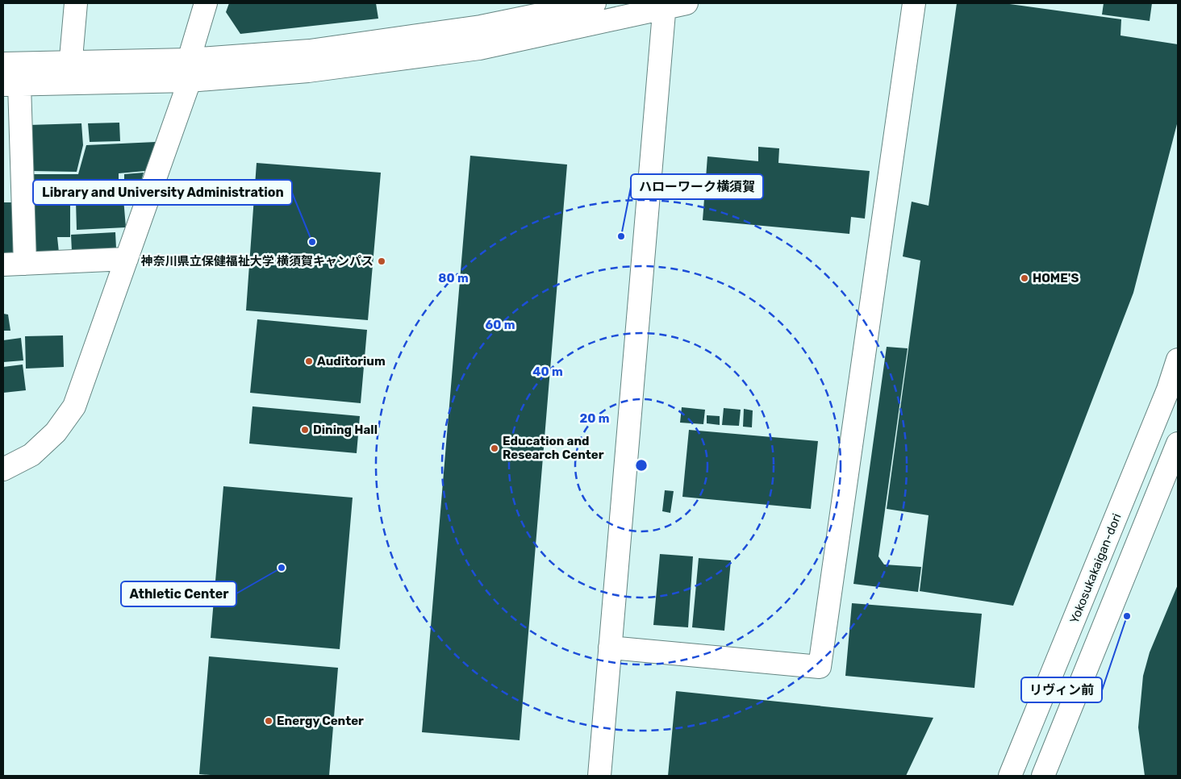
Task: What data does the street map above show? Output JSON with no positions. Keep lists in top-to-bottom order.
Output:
{
  "streets": {
    "street": ["Yokosukakaigan-dori"]
  },
  "places": [
    "ハローワーク横須賀",
    "Library and University Administration",
    "神奈川県立保健福祉大学 横須賀キャンパス",
    "HOME'S",
    "Auditorium",
    "Dining Hall",
    "Education and Research Center",
    "Athletic Center",
    "リヴィン前",
    "Energy Center"
  ],
  "rings": [
    "80 m",
    "60 m",
    "40 m",
    "20 m"
  ]
}
